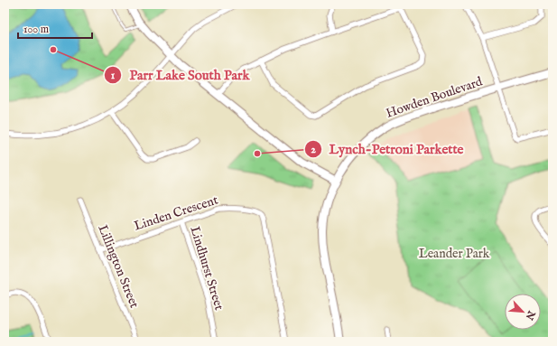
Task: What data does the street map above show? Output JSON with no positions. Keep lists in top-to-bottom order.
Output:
{
  "streets": {
    "street": [
      "Howden Boulevard",
      "Linden Crescent",
      "Lillington Street",
      "Lindhurst Street"
    ]
  },
  "crossings": [
    ["Linden Crescent", "Lillington Street"],
    ["Linden Crescent", "Lindhurst Street"]
  ],
  "parks": ["Leander Park"],
  "places": ["Parr Lake South Park", "Lynch-Petroni Parkette"],
  "scale_bar": "100 m",
  "north": "bottom right"
}
